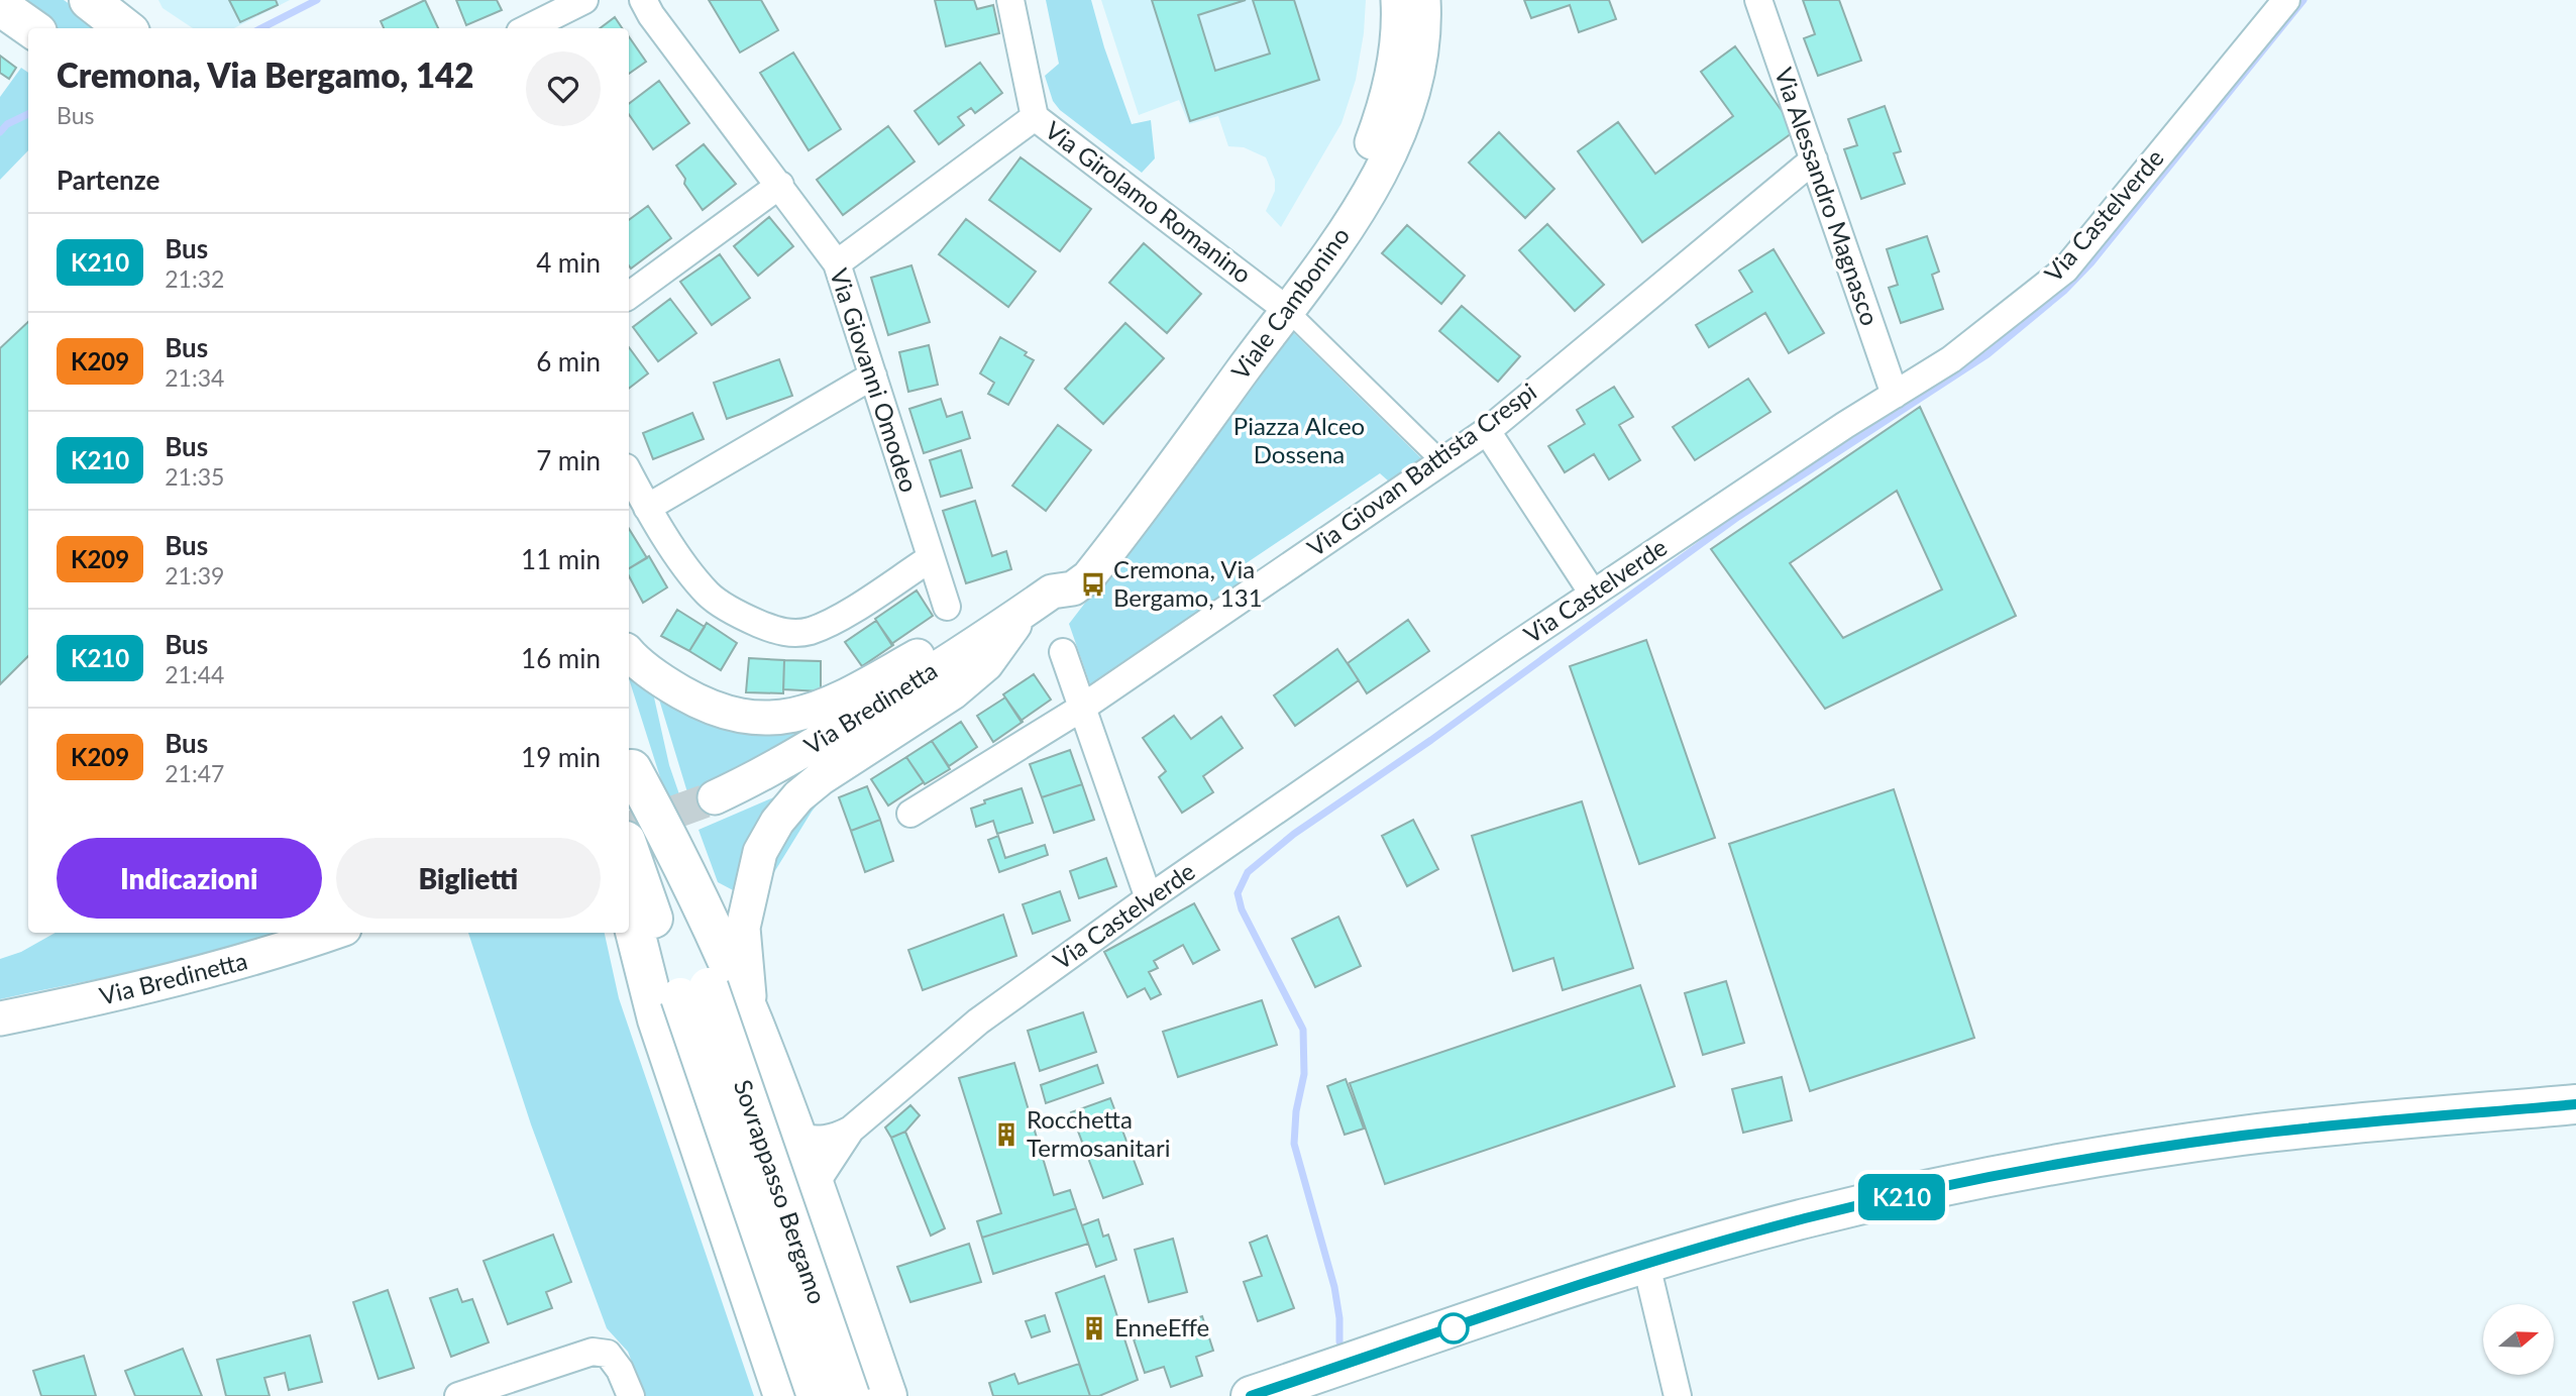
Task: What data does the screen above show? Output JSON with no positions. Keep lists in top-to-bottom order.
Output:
{
  "streets": {
    "main road": ["Sovrappasso Bergamo"],
    "street": [
      "Via Alessandro Magnasco",
      "Via Girolamo Romanino",
      "Via Castelverde",
      "Viale Cambonino",
      "Via Giovanni Omodeo",
      "Via Giovan Battista Crespi",
      "Via Bredinetta"
    ]
  },
  "crossings": [
    ["Via Alessandro Magnasco", "Via Castelverde"],
    ["Via Alessandro Magnasco", "Via Giovan Battista Crespi"],
    ["Via Girolamo Romanino", "Viale Cambonino"],
    ["Viale Cambonino", "Via Bredinetta"]
  ],
  "parks": ["Piazza Alceo Dossena"],
  "places": {
    "bus stop": ["Cremona, Via Bergamo, 131"],
    "building": ["Rocchetta Termosanitari", "EnneEffe"]
  },
  "lines": ["bus line K210"],
  "north": "right",
  "page": {
    "on_map": "K210",
    "heading": [
      ["Cremona, Via Bergamo, 142", "Bus"],
      "Partenze"
    ],
    "list": [
      {
        "mark": "K210",
        "name": "Bus",
        "note": "21:32",
        "value": "4 min"
      },
      {
        "mark": "K209",
        "name": "Bus",
        "note": "21:34",
        "value": "6 min"
      },
      {
        "mark": "K210",
        "name": "Bus",
        "note": "21:35",
        "value": "7 min"
      },
      {
        "mark": "K209",
        "name": "Bus",
        "note": "21:39",
        "value": "11 min"
      },
      {
        "mark": "K210",
        "name": "Bus",
        "note": "21:44",
        "value": "16 min"
      },
      {
        "mark": "K209",
        "name": "Bus",
        "note": "21:47",
        "value": "19 min"
      }
    ],
    "buttons": ["Indicazioni", "Biglietti"]
  }
}
